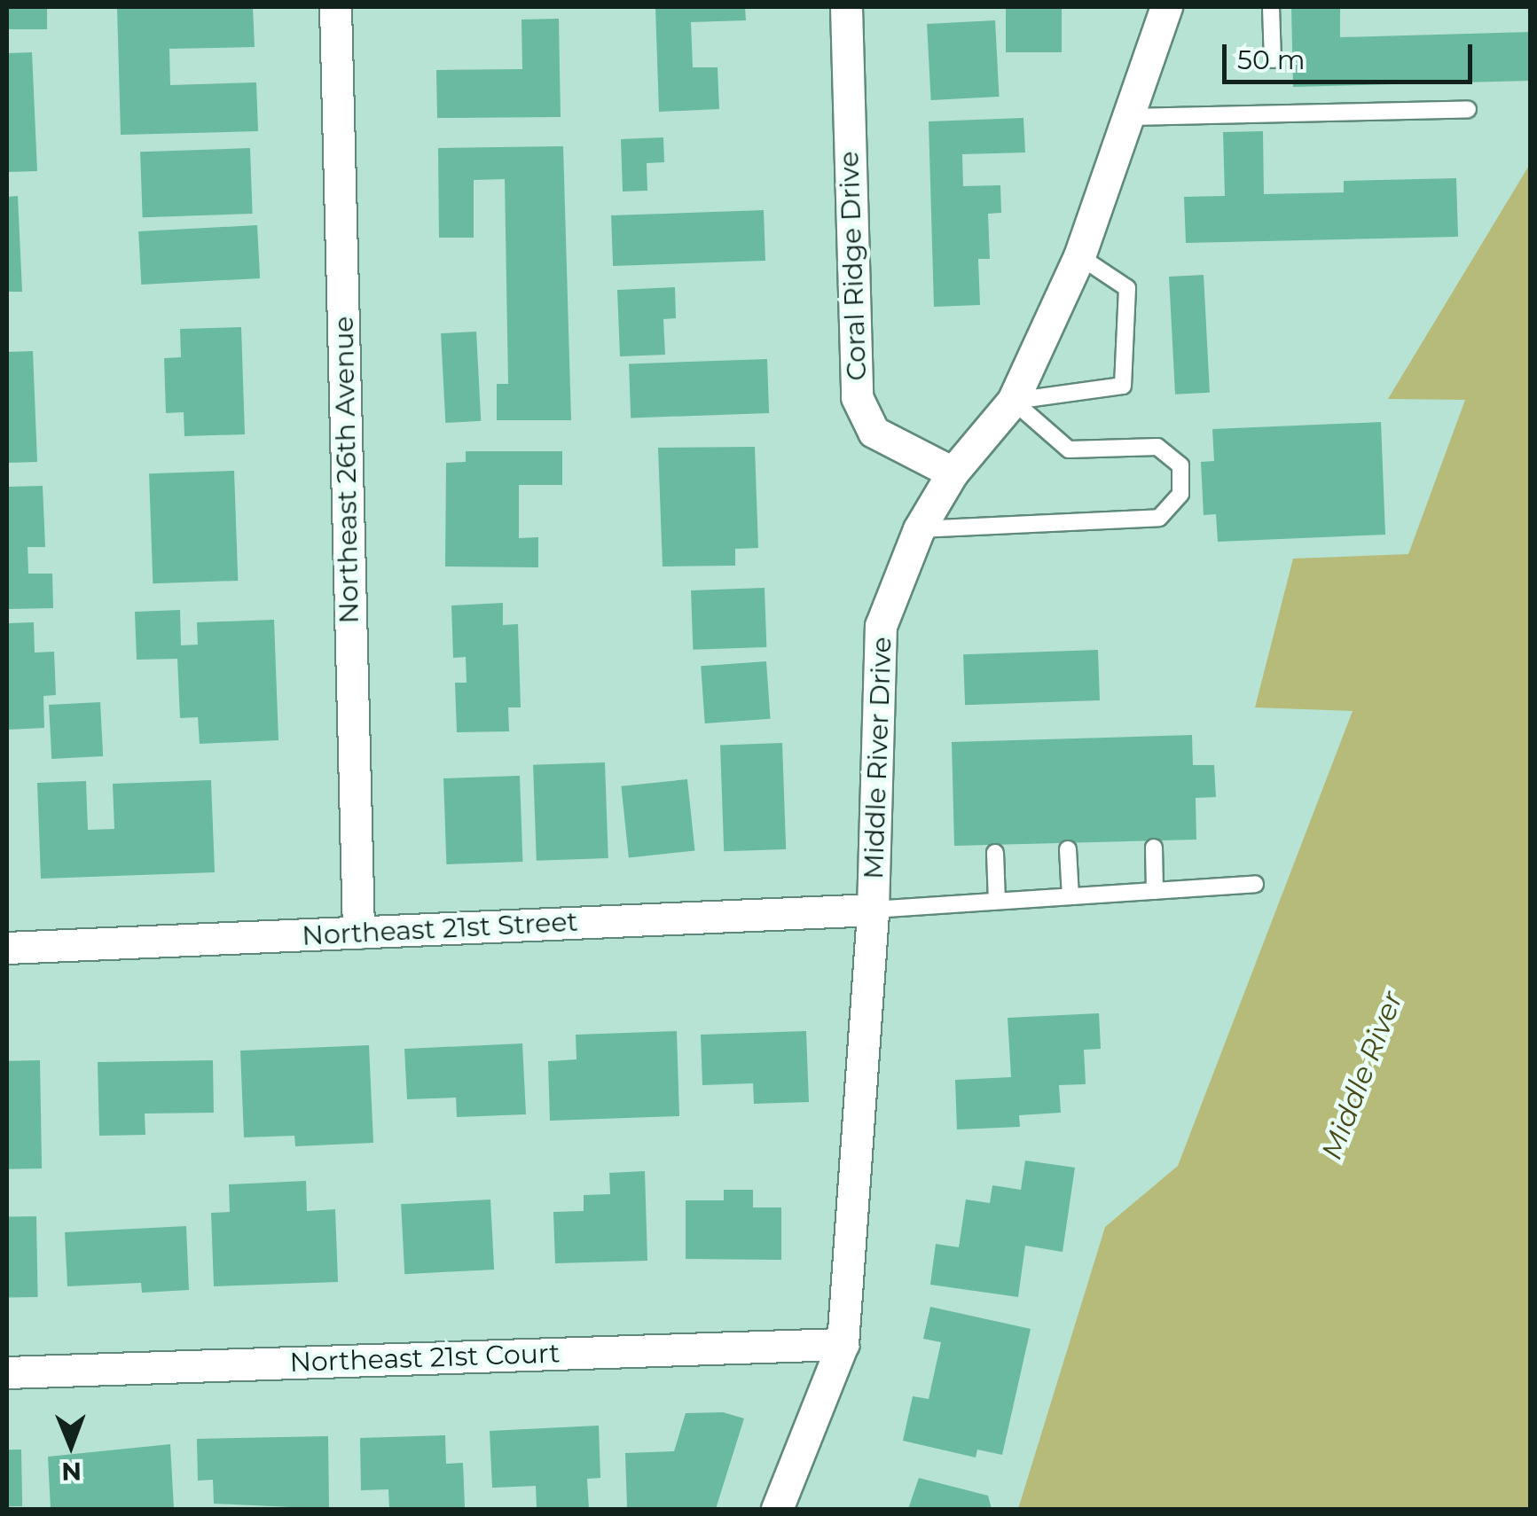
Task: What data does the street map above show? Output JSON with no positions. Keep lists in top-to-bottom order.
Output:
{
  "streets": {
    "street": [
      "Coral Ridge Drive",
      "Northeast 26th Avenue",
      "Middle River Drive",
      "Northeast 21st Street",
      "Northeast 21st Court"
    ]
  },
  "crossings": [
    ["Coral Ridge Drive", "Middle River Drive"],
    ["Northeast 26th Avenue", "Northeast 21st Street"],
    ["Middle River Drive", "Northeast 21st Street"],
    ["Middle River Drive", "Northeast 21st Court"]
  ],
  "water": ["Middle River"],
  "scale_bar": "50 m",
  "north": "bottom"
}
